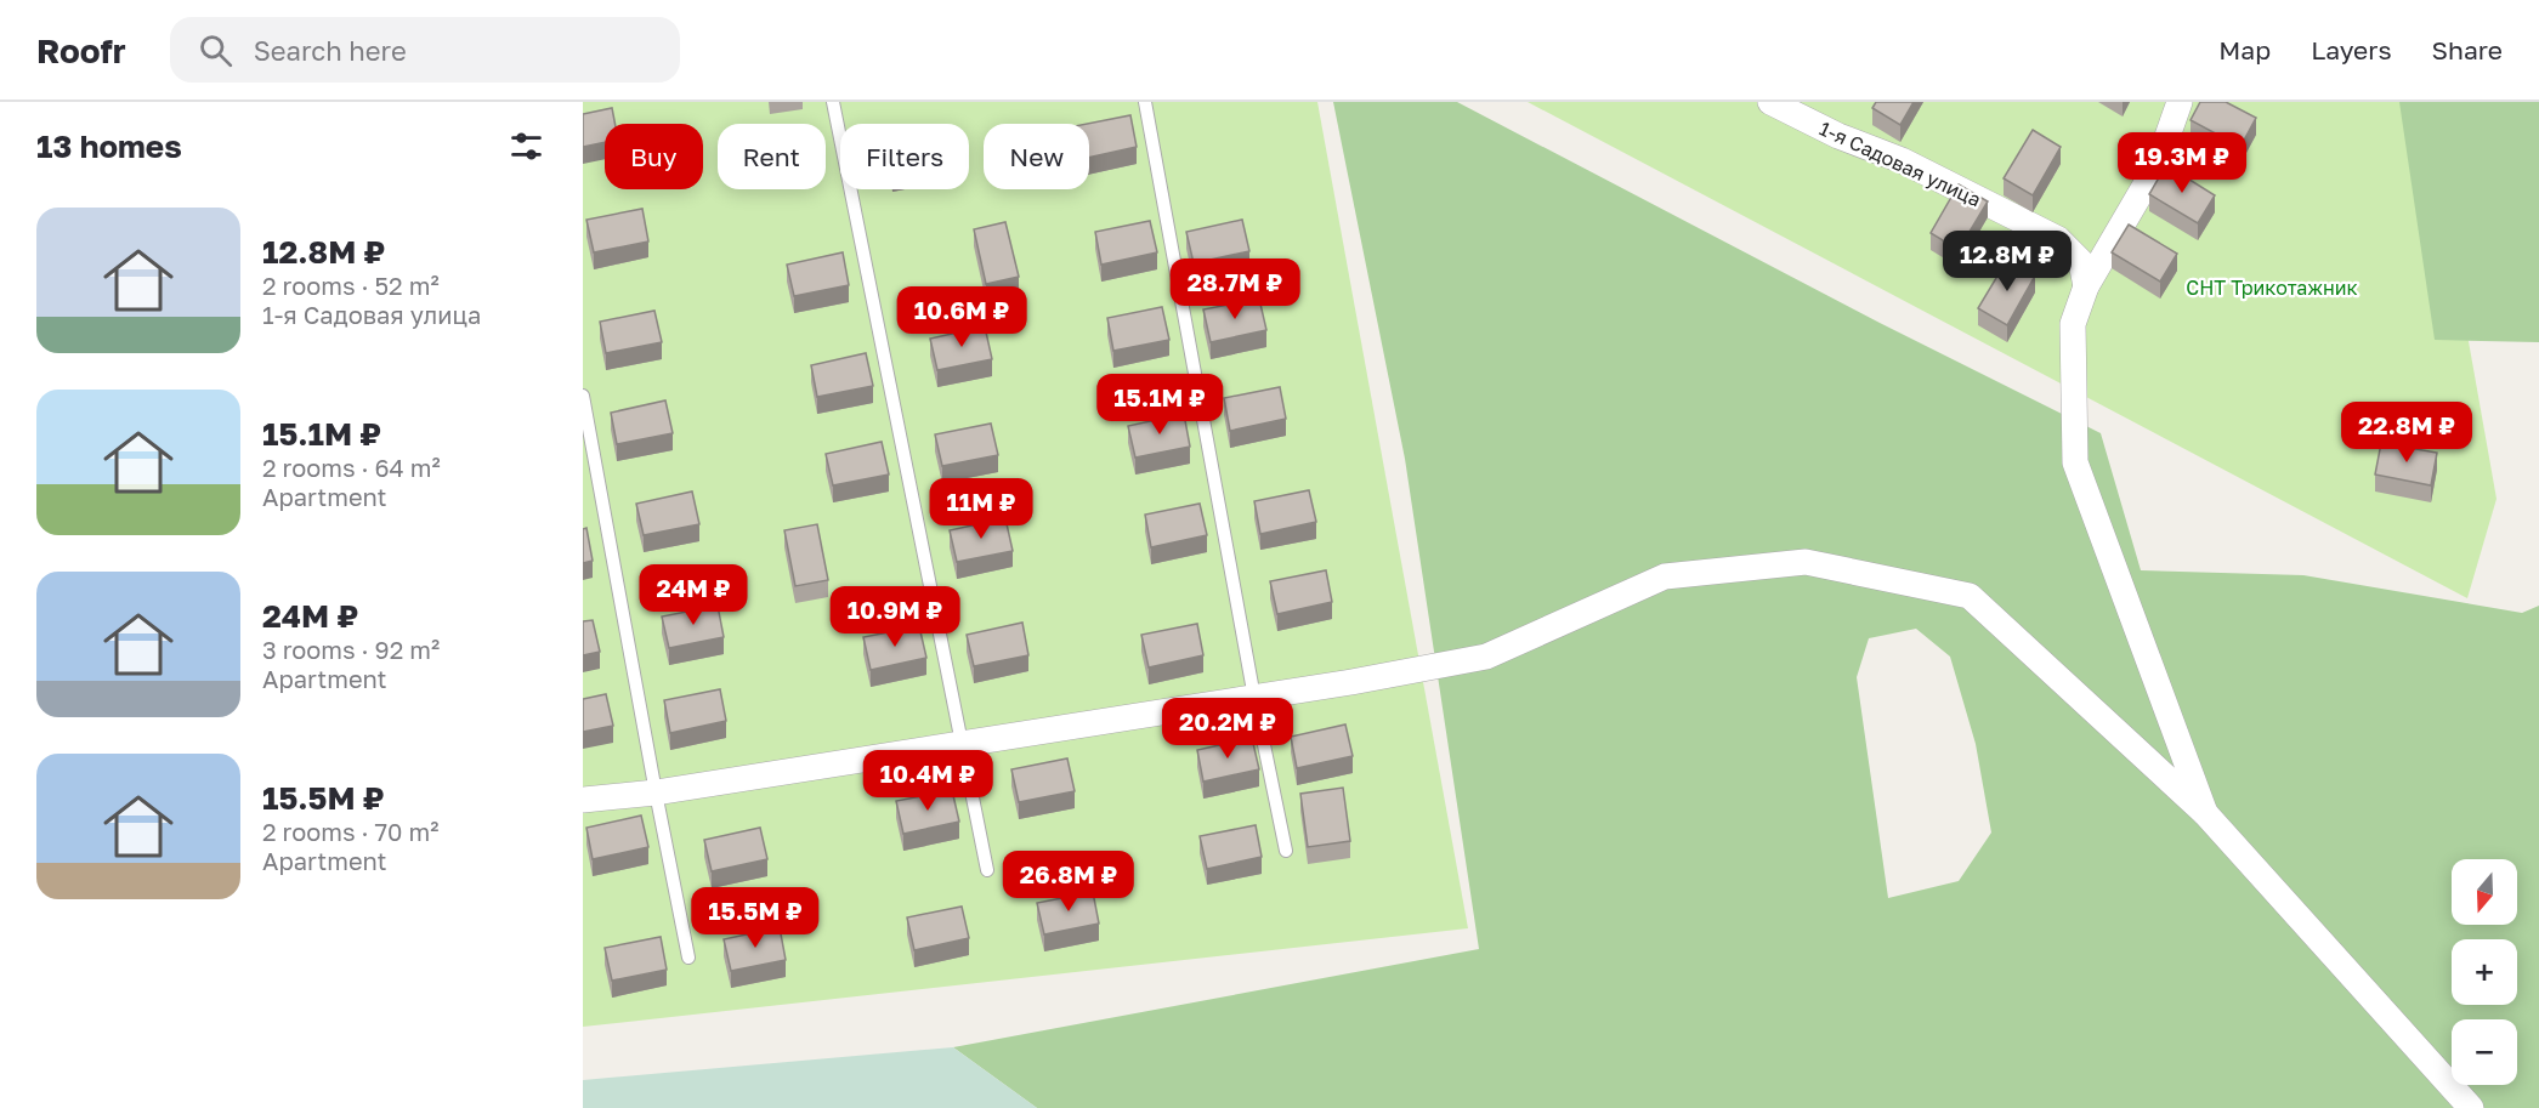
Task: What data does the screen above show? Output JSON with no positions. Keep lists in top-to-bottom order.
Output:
{
  "streets": {
    "street": ["1-я Садовая улица"]
  },
  "parks": ["СНТ Трикотажник"],
  "north": "bottom",
  "page": {
    "header": "Roofr",
    "search": "Search here",
    "nav": ["Map", "Layers", "Share"],
    "heading": "13 homes",
    "chip": [
      "Buy",
      "Rent",
      "Filters",
      "New"
    ],
    "price": [
      "19.3M ₽",
      "12.8M ₽",
      "28.7M ₽",
      "10.6M ₽",
      "15.1M ₽",
      "22.8M ₽",
      "11M ₽",
      "24M ₽",
      "10.9M ₽",
      "20.2M ₽",
      "10.4M ₽",
      "26.8M ₽",
      "15.5M ₽"
    ],
    "list": [
      {
        "name": "12.8M ₽",
        "note": "2 rooms · 52 m² · 1-я Садовая улица"
      },
      {
        "name": "15.1M ₽",
        "note": "2 rooms · 64 m² · Apartment"
      },
      {
        "name": "24M ₽",
        "note": "3 rooms · 92 m² · Apartment"
      },
      {
        "name": "15.5M ₽",
        "note": "2 rooms · 70 m² · Apartment"
      }
    ],
    "map_buttons": ["+", "−"]
  }
}
